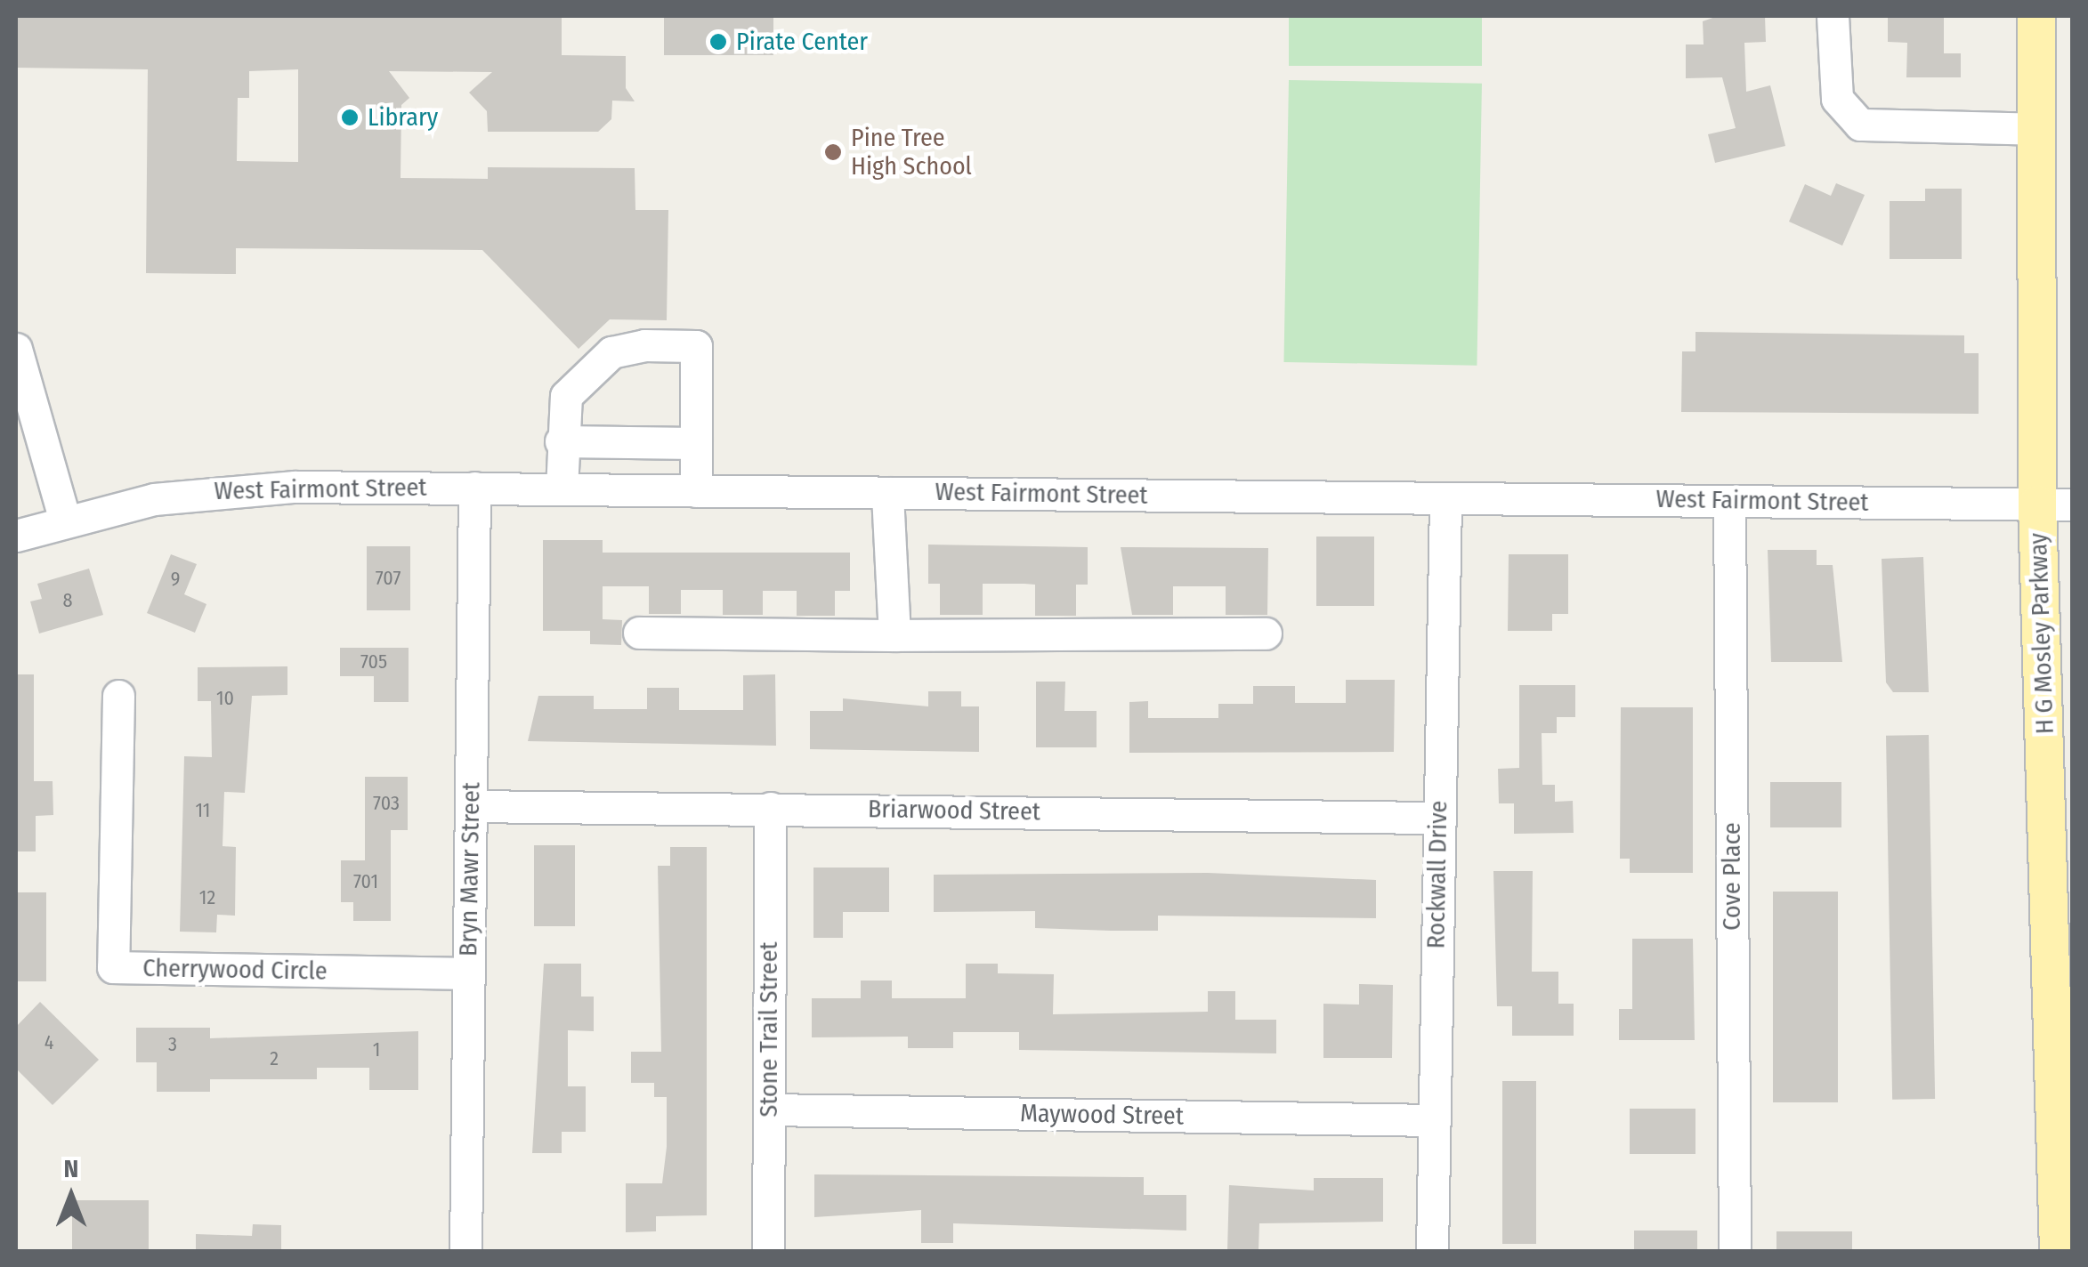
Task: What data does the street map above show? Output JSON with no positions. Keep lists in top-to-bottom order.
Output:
{
  "streets": {
    "main road": ["H G Mosley Parkway"],
    "street": [
      "West Fairmont Street",
      "Briarwood Street",
      "Bryn Mawr Street",
      "Rockwall Drive",
      "Cove Place",
      "Cherrywood Circle",
      "Stone Trail Street",
      "Maywood Street"
    ]
  },
  "crossings": [
    ["West Fairmont Street", "H G Mosley Parkway"],
    ["West Fairmont Street", "Bryn Mawr Street"],
    ["West Fairmont Street", "Rockwall Drive"],
    ["West Fairmont Street", "Cove Place"],
    ["Briarwood Street", "Bryn Mawr Street"],
    ["Briarwood Street", "Rockwall Drive"],
    ["Briarwood Street", "Stone Trail Street"],
    ["Bryn Mawr Street", "Cherrywood Circle"],
    ["Rockwall Drive", "Maywood Street"],
    ["Stone Trail Street", "Maywood Street"]
  ],
  "places": ["Pirate Center", "Library", "Pine Tree High School"],
  "house_numbers": [
    "707",
    "9",
    "8",
    "705",
    "10",
    "703",
    "11",
    "701",
    "12",
    "4",
    "3",
    "1",
    "2"
  ],
  "north": "top"
}
